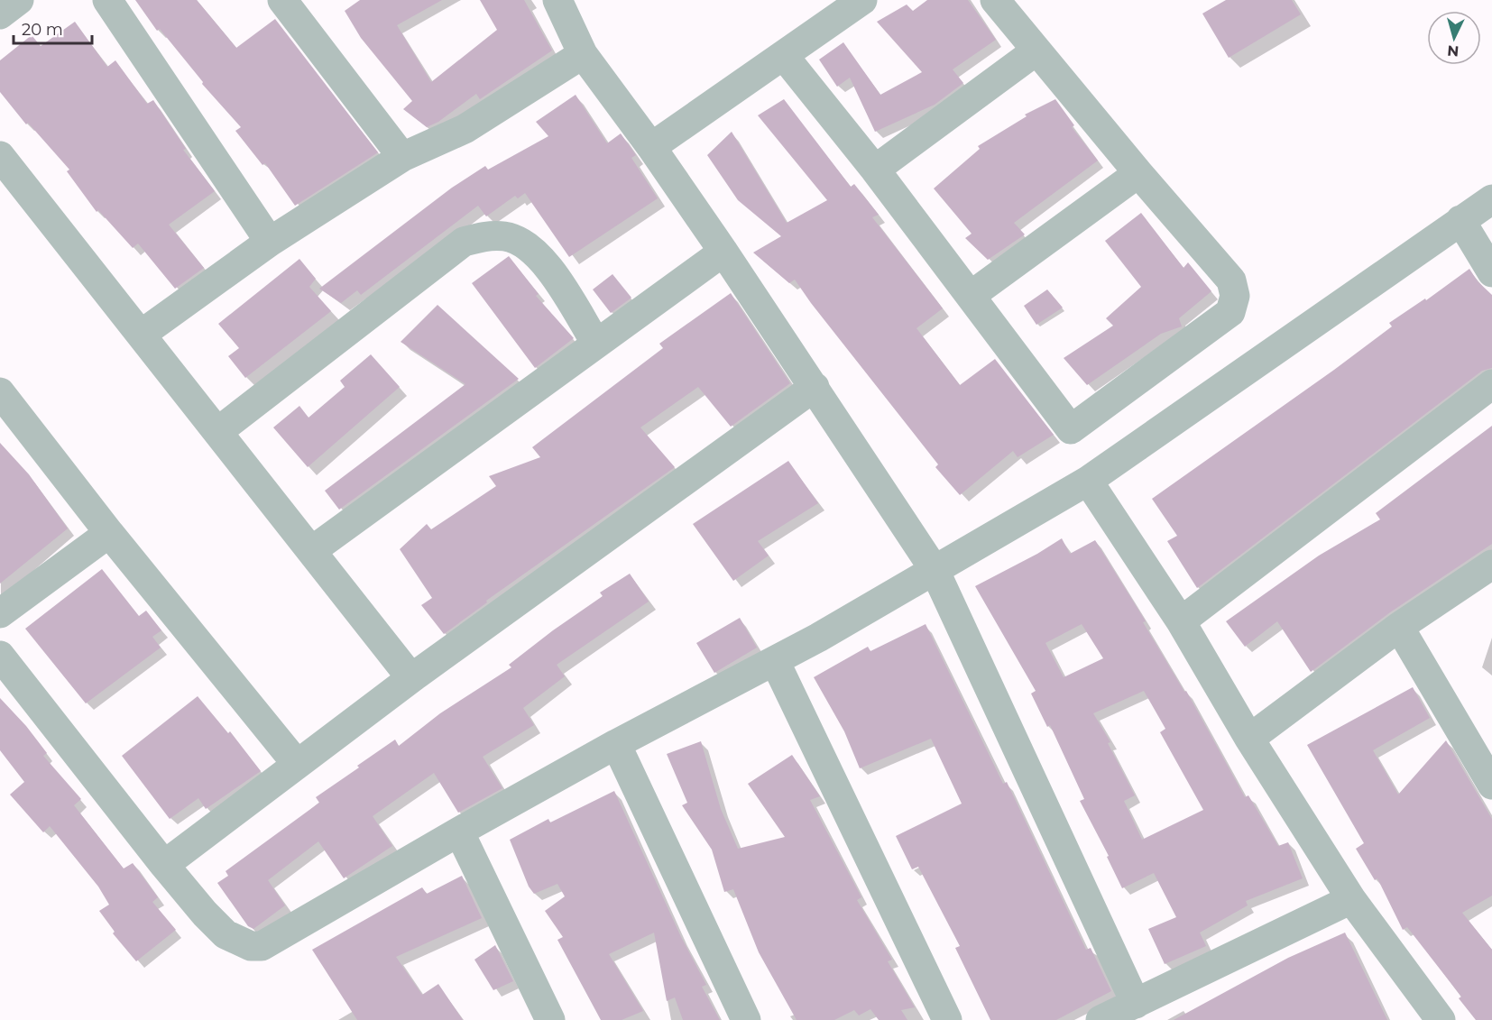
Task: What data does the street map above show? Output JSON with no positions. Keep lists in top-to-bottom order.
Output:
{
  "scale_bar": "20 m",
  "north": "bottom"
}
